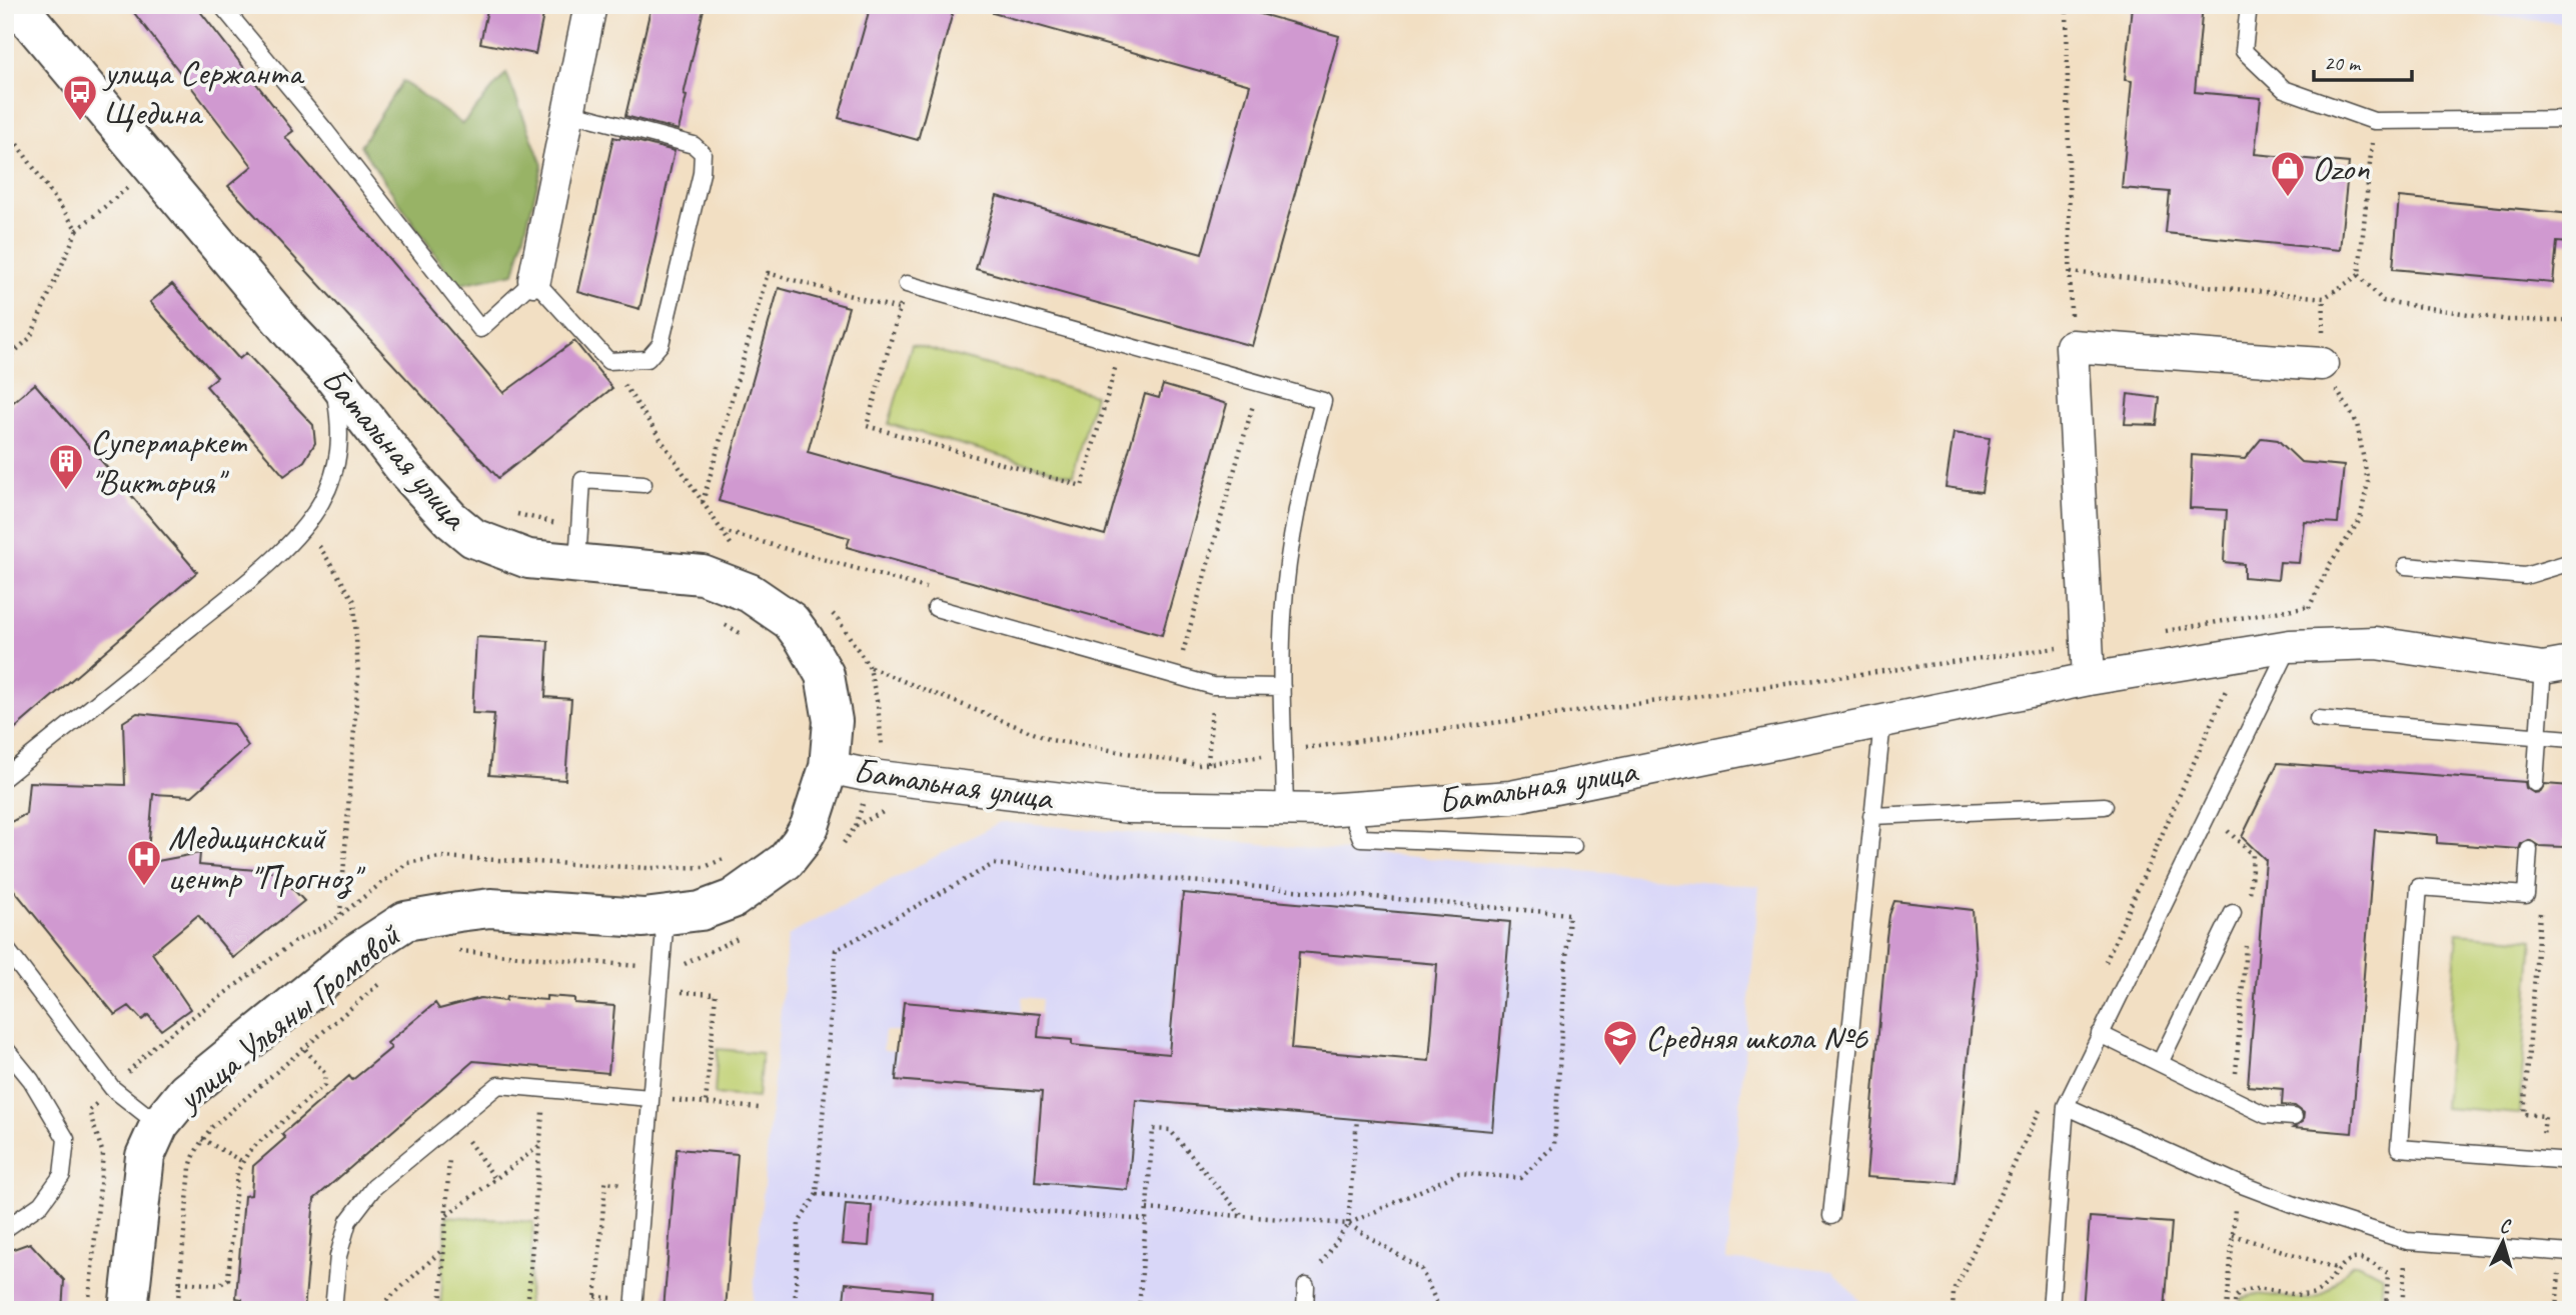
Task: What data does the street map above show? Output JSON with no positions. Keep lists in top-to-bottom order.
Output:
{
  "streets": {
    "main road": ["Батальная улица", "улица Ульяны Громовой"]
  },
  "crossings": [
    ["Батальная улица", "улица Ульяны Громовой"]
  ],
  "places": {
    "bus stop": ["улица Сержанта Щедина"],
    "shop": ["Ozon"],
    "building": ["Супермаркет \"Виктория\""],
    "hospital": ["Медицинский центр \"Прогноз\""],
    "school or university": ["Средняя школа №6"]
  },
  "scale_bar": "20 m",
  "north": "top"
}
